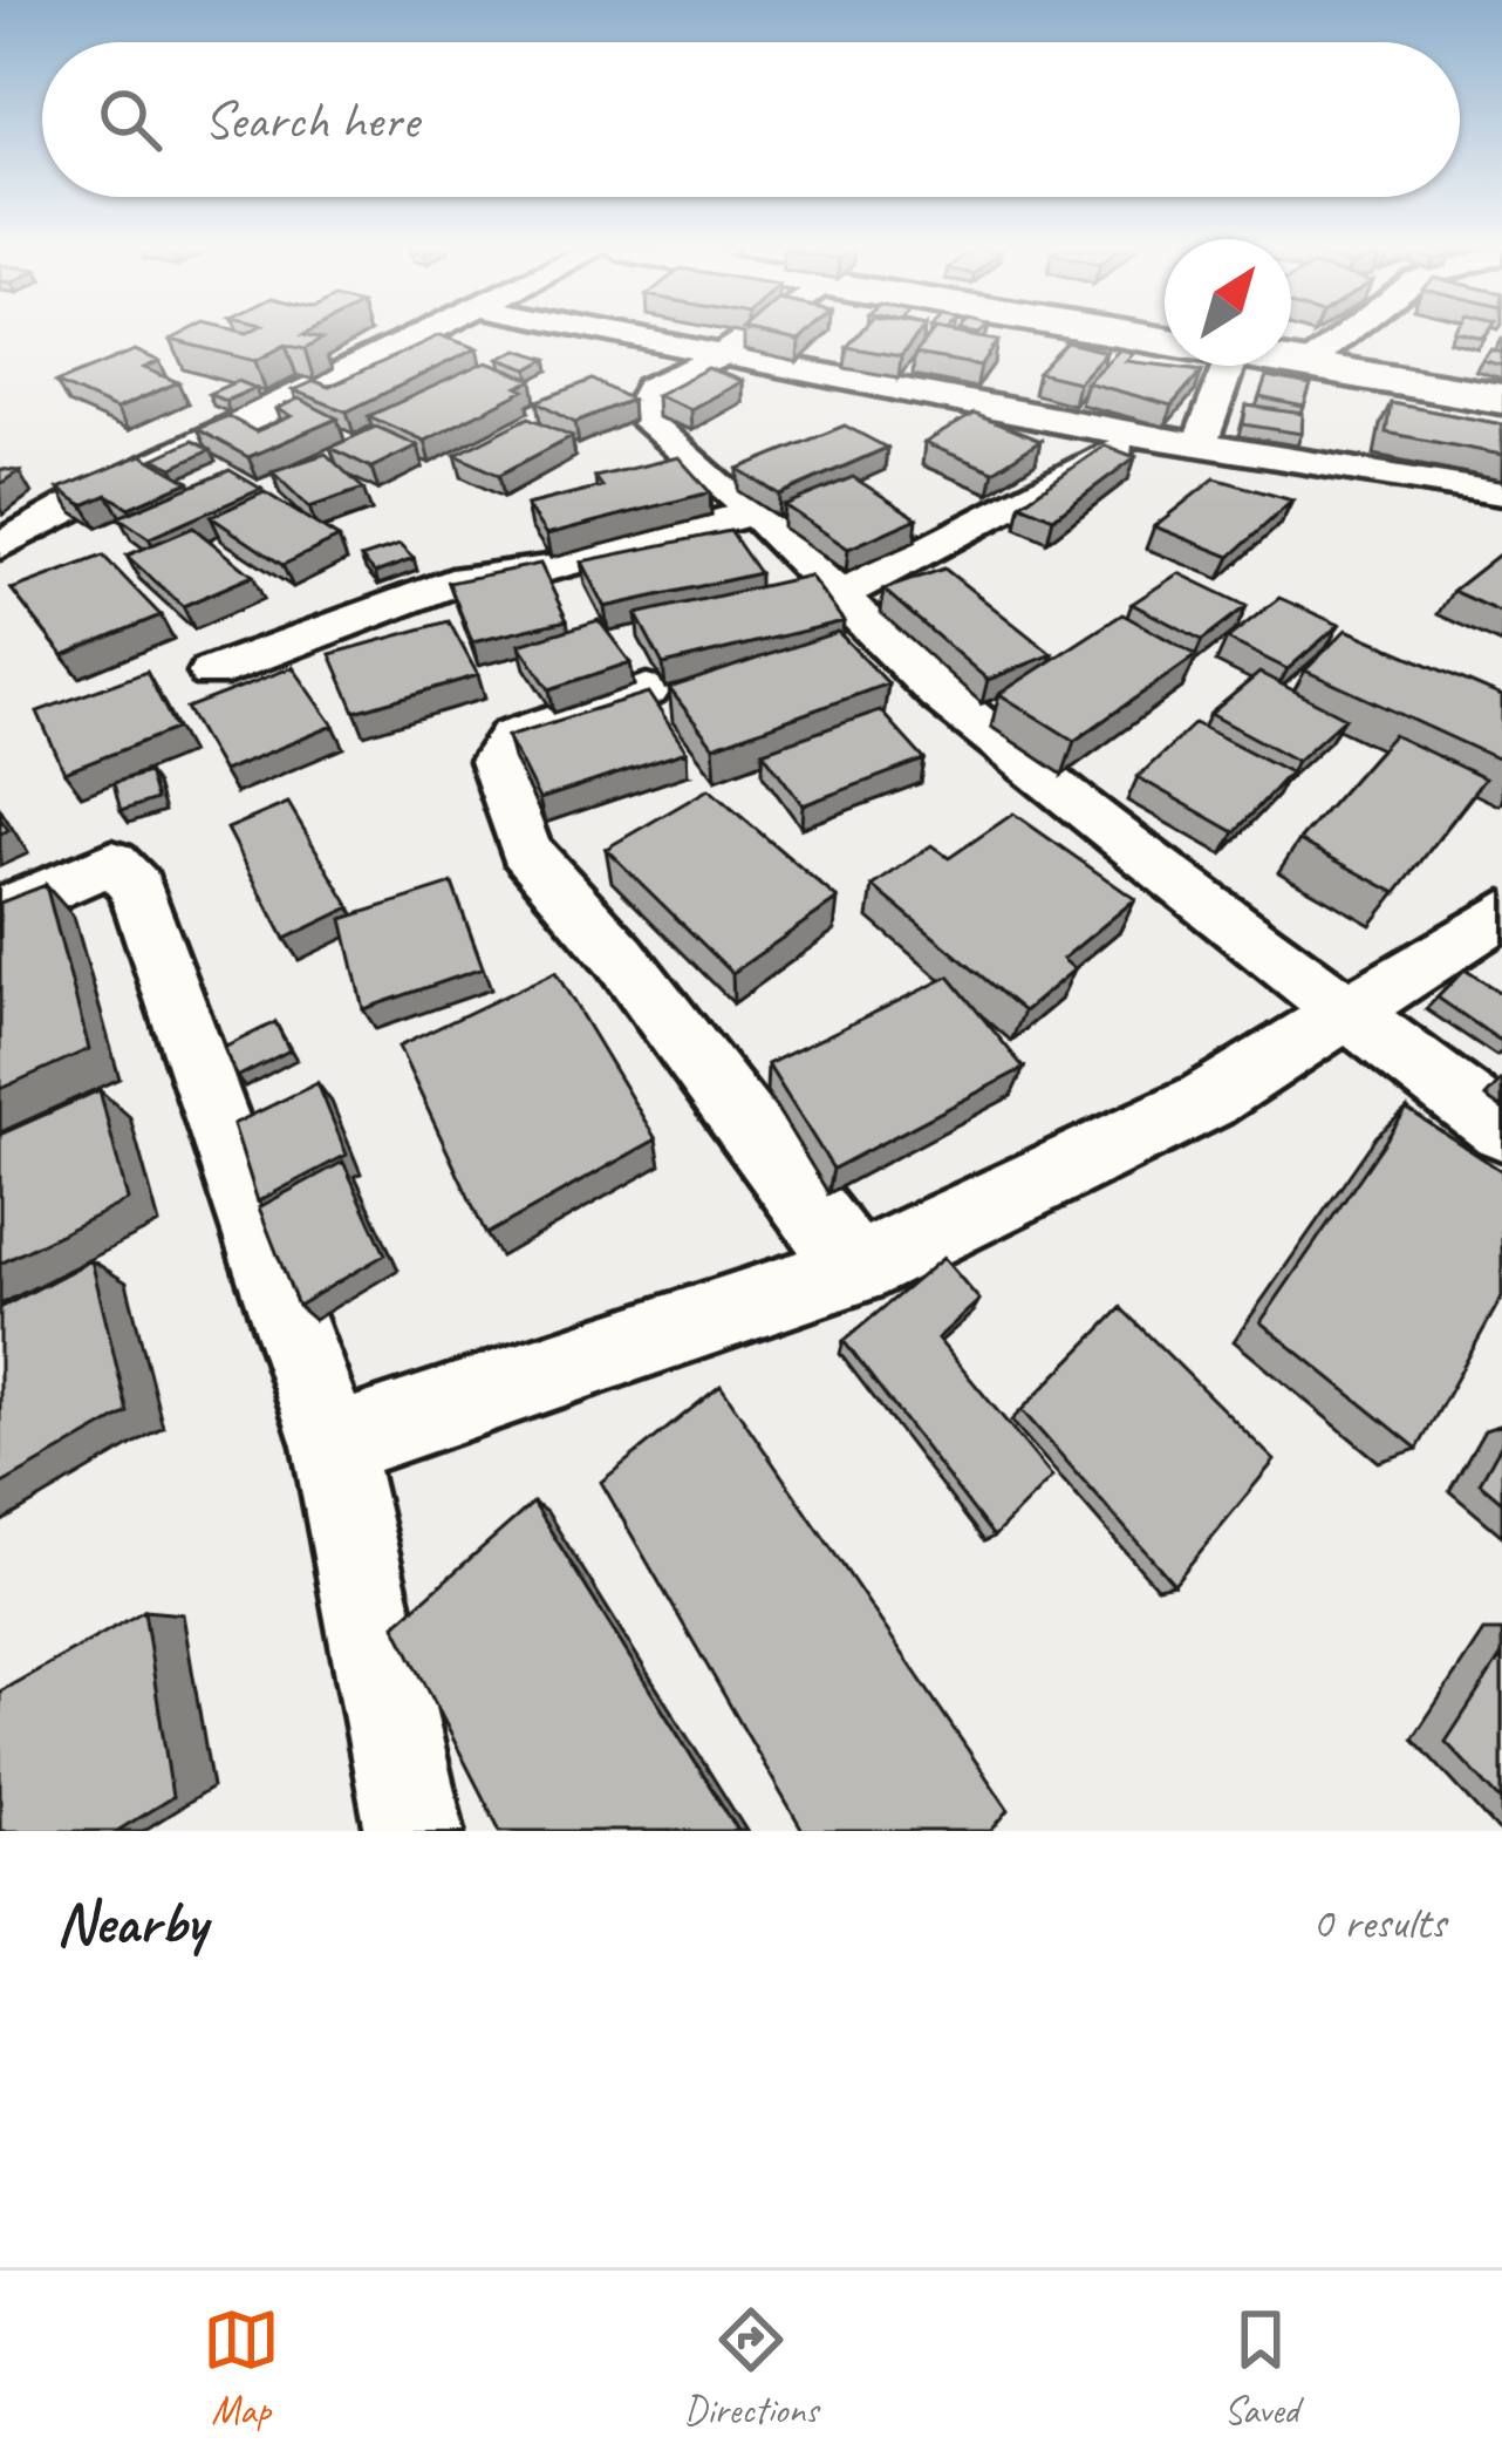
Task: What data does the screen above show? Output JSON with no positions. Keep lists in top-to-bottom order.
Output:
{
  "north": "top right",
  "page": {
    "search": "Search here",
    "heading": ["Nearby", "0 results"],
    "nav": ["Map", "Directions", "Saved"]
  }
}
